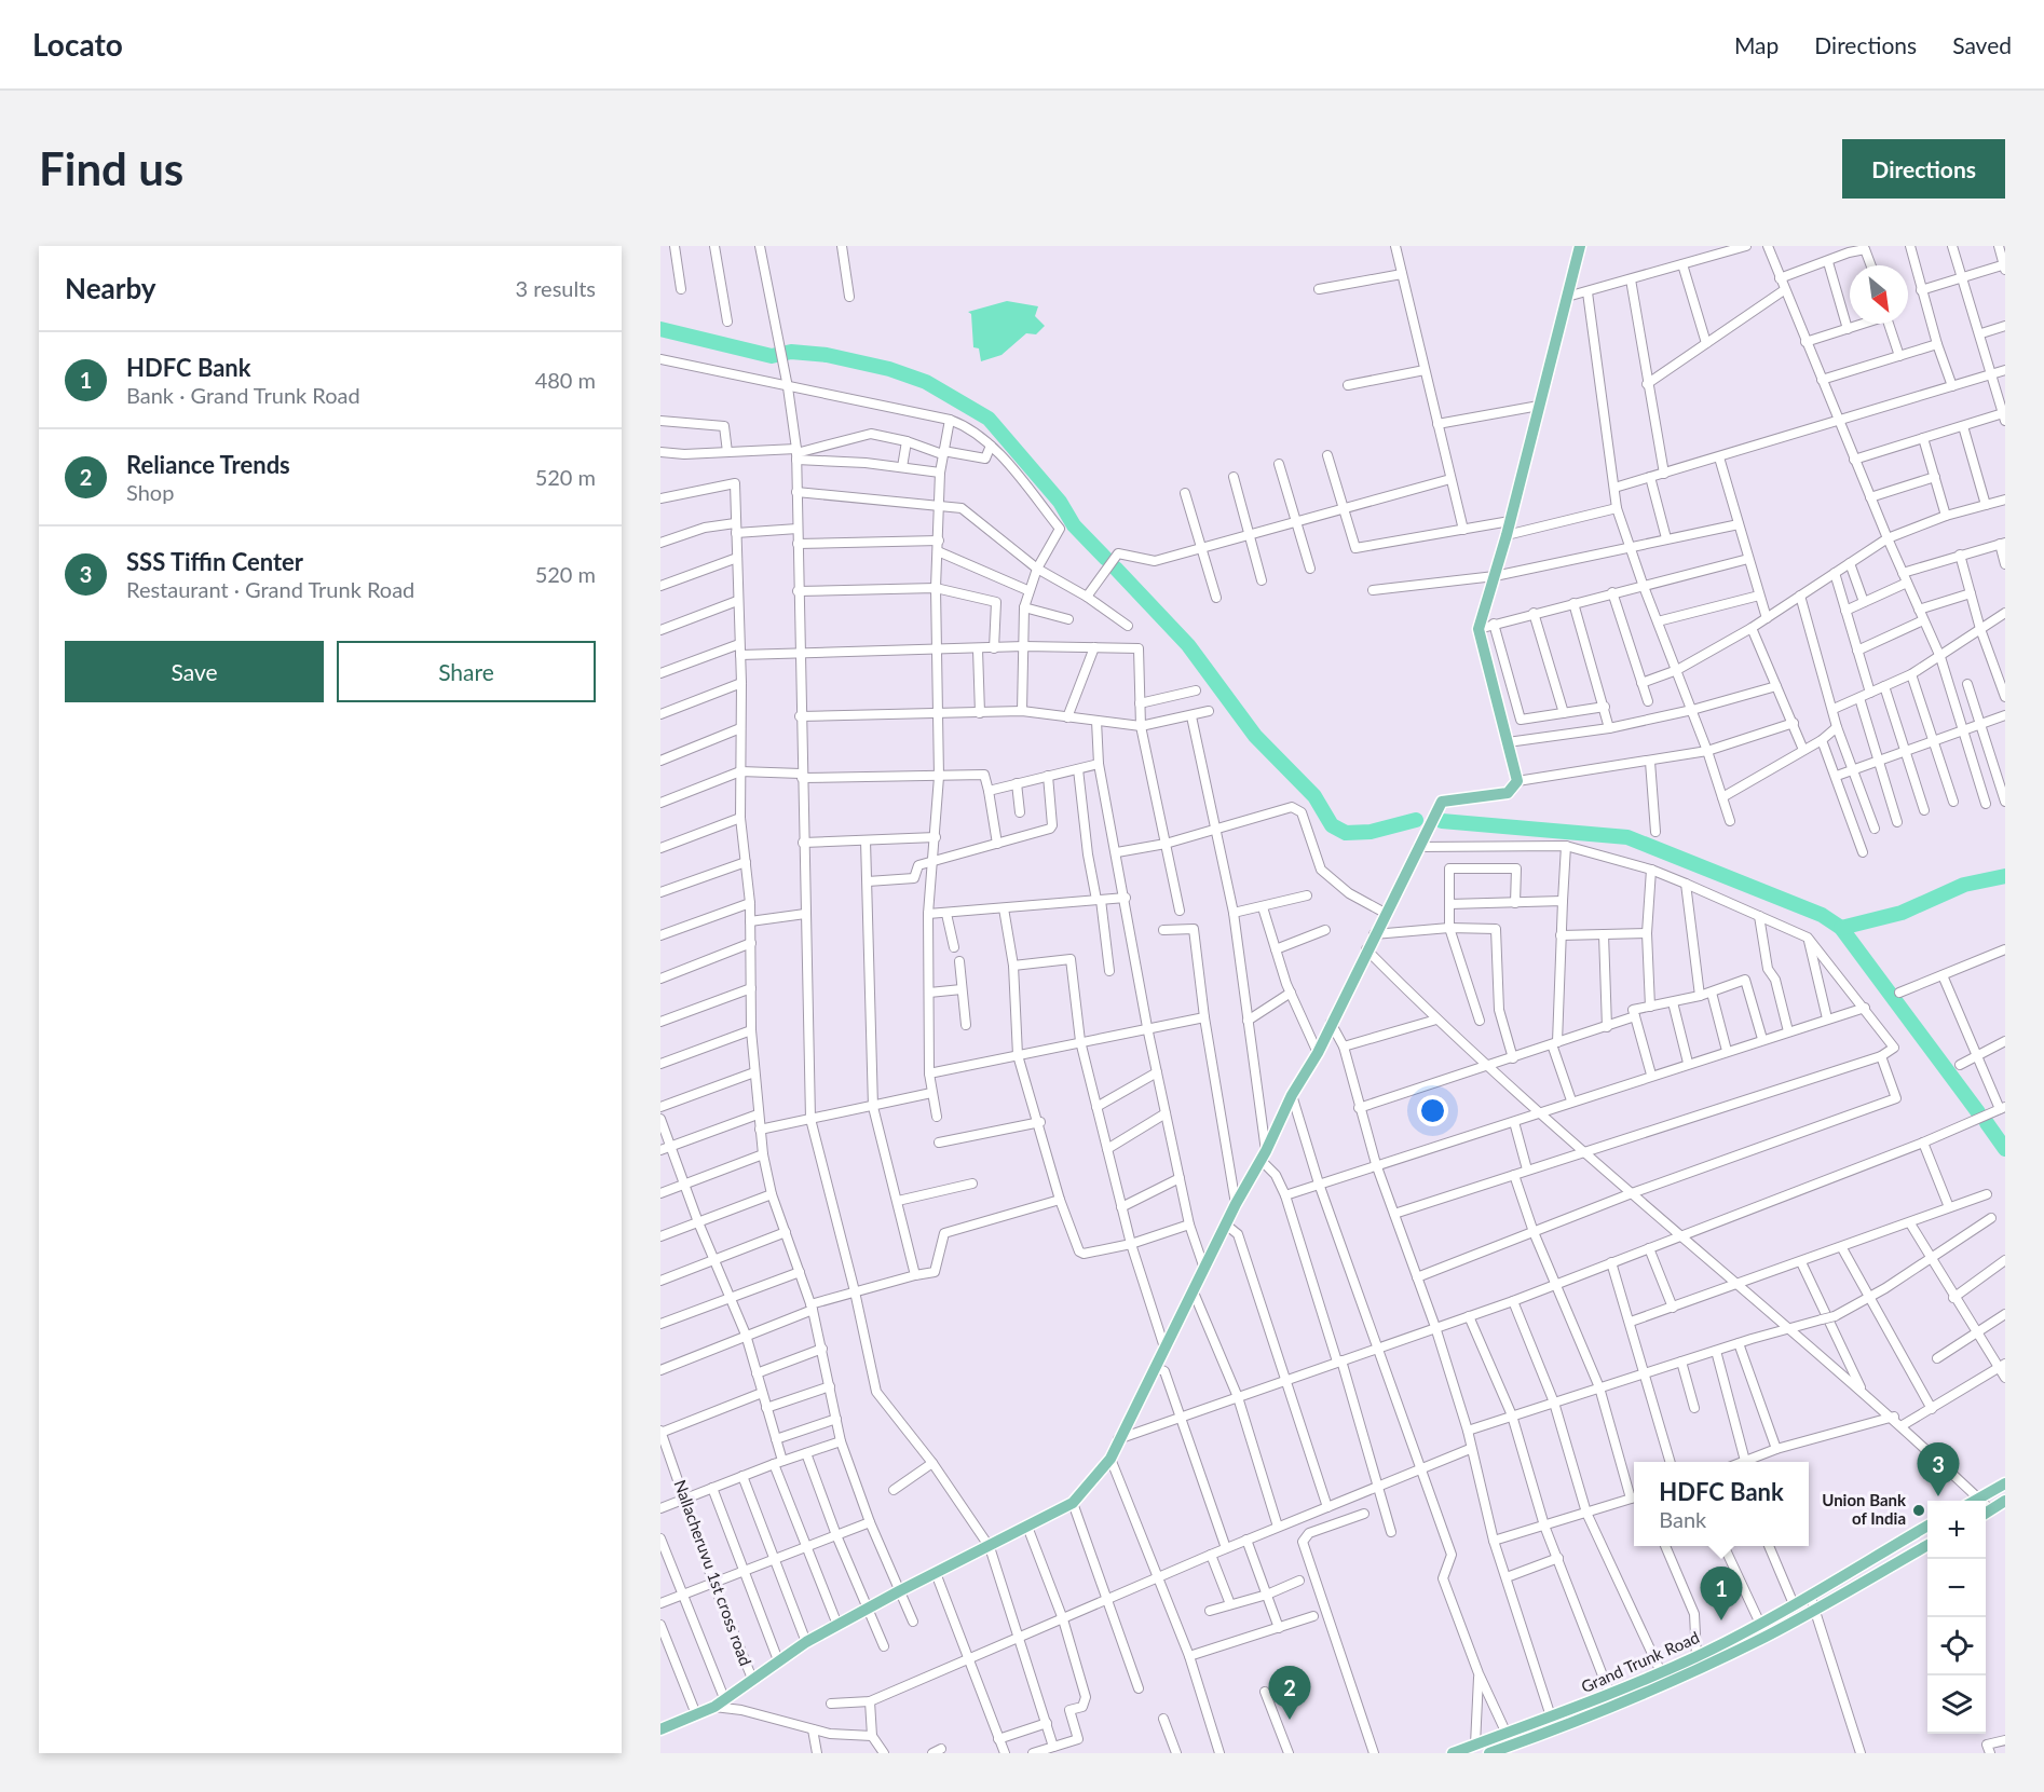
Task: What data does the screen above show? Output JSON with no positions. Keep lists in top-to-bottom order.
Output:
{
  "streets": {
    "main road": ["Grand Trunk Road"],
    "street": ["Nallacheruvu 1st cross road"]
  },
  "places": ["Union Bank of India"],
  "north": "bottom right",
  "page": {
    "header": "Locato",
    "nav": ["Map", "Directions", "Saved"],
    "buttons": [
      "Directions",
      ["Save", "Share"]
    ],
    "title": "Find us",
    "heading": ["Nearby", "3 results"],
    "list": [
      {
        "mark": "1",
        "name": "HDFC Bank",
        "note": "Bank · Grand Trunk Road",
        "value": "480 m"
      },
      {
        "mark": "2",
        "name": "Reliance Trends",
        "note": "Shop",
        "value": "520 m"
      },
      {
        "mark": "3",
        "name": "SSS Tiffin Center",
        "note": "Restaurant · Grand Trunk Road",
        "value": "520 m"
      }
    ],
    "pins": ["3", "1", "2"],
    "popup": ["HDFC Bank", "Bank"],
    "map_buttons": ["+", "−"]
  }
}
